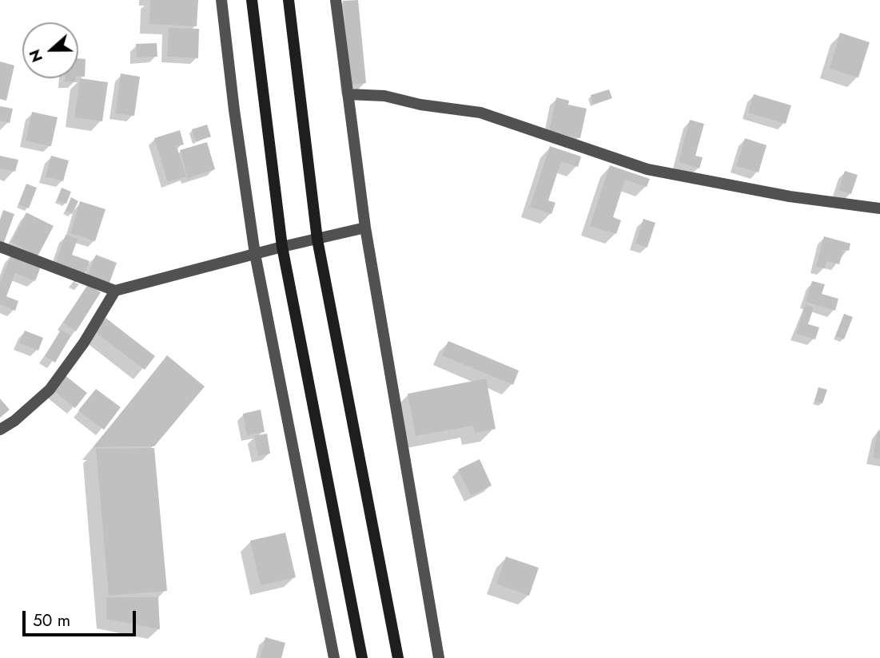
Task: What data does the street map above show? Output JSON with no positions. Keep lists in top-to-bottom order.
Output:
{
  "scale_bar": "50 m",
  "north": "left"
}
